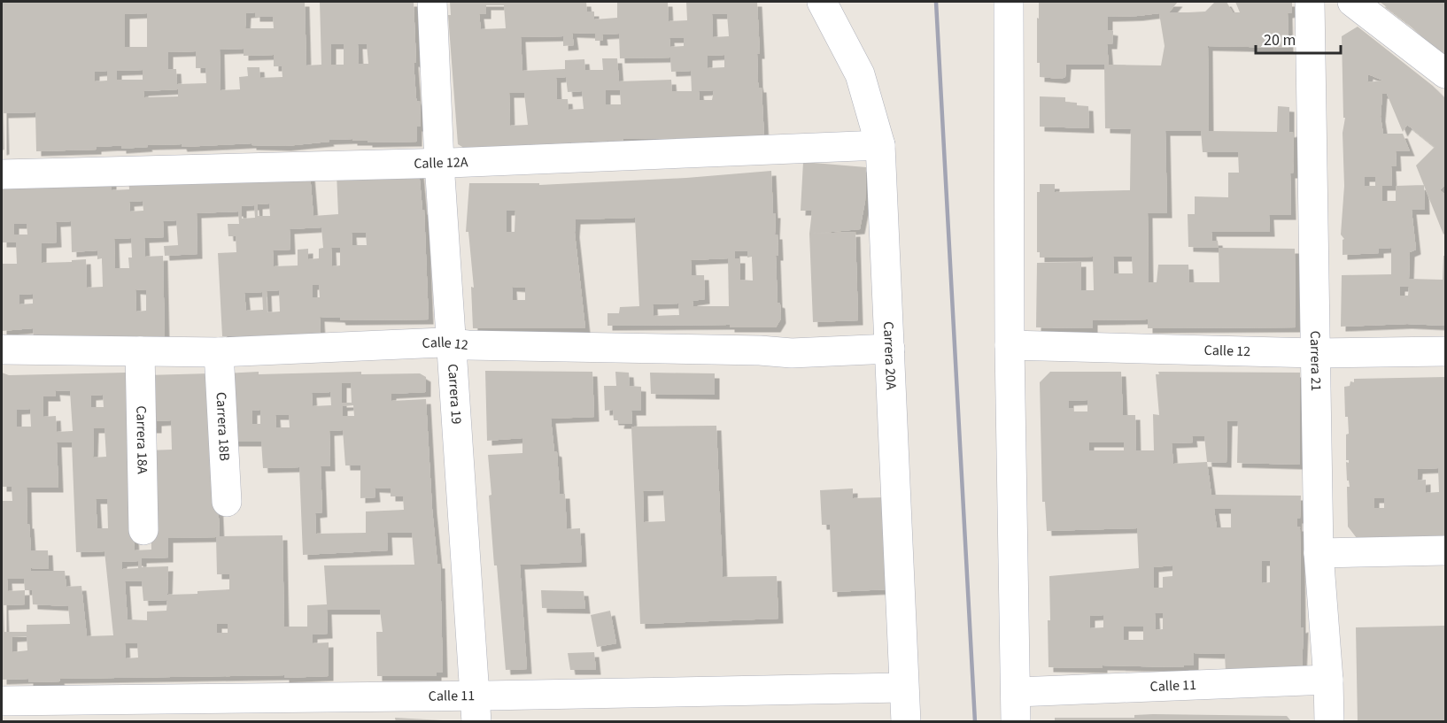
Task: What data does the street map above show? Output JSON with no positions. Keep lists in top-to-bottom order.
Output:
{
  "streets": {
    "street": [
      "Calle 12A",
      "Calle 12",
      "Carrera 20A",
      "Carrera 21",
      "Carrera 19",
      "Carrera 18B",
      "Carrera 18A",
      "Calle 11"
    ]
  },
  "crossings": [
    ["Calle 12A", "Carrera 20A"],
    ["Calle 12A", "Carrera 19"],
    ["Calle 12", "Carrera 20A"],
    ["Calle 12", "Carrera 21"],
    ["Calle 12", "Carrera 19"],
    ["Calle 12", "Carrera 18B"],
    ["Calle 12", "Carrera 18A"],
    ["Carrera 20A", "Calle 11"],
    ["Carrera 21", "Calle 11"],
    ["Carrera 19", "Calle 11"]
  ],
  "scale_bar": "20 m"
}
